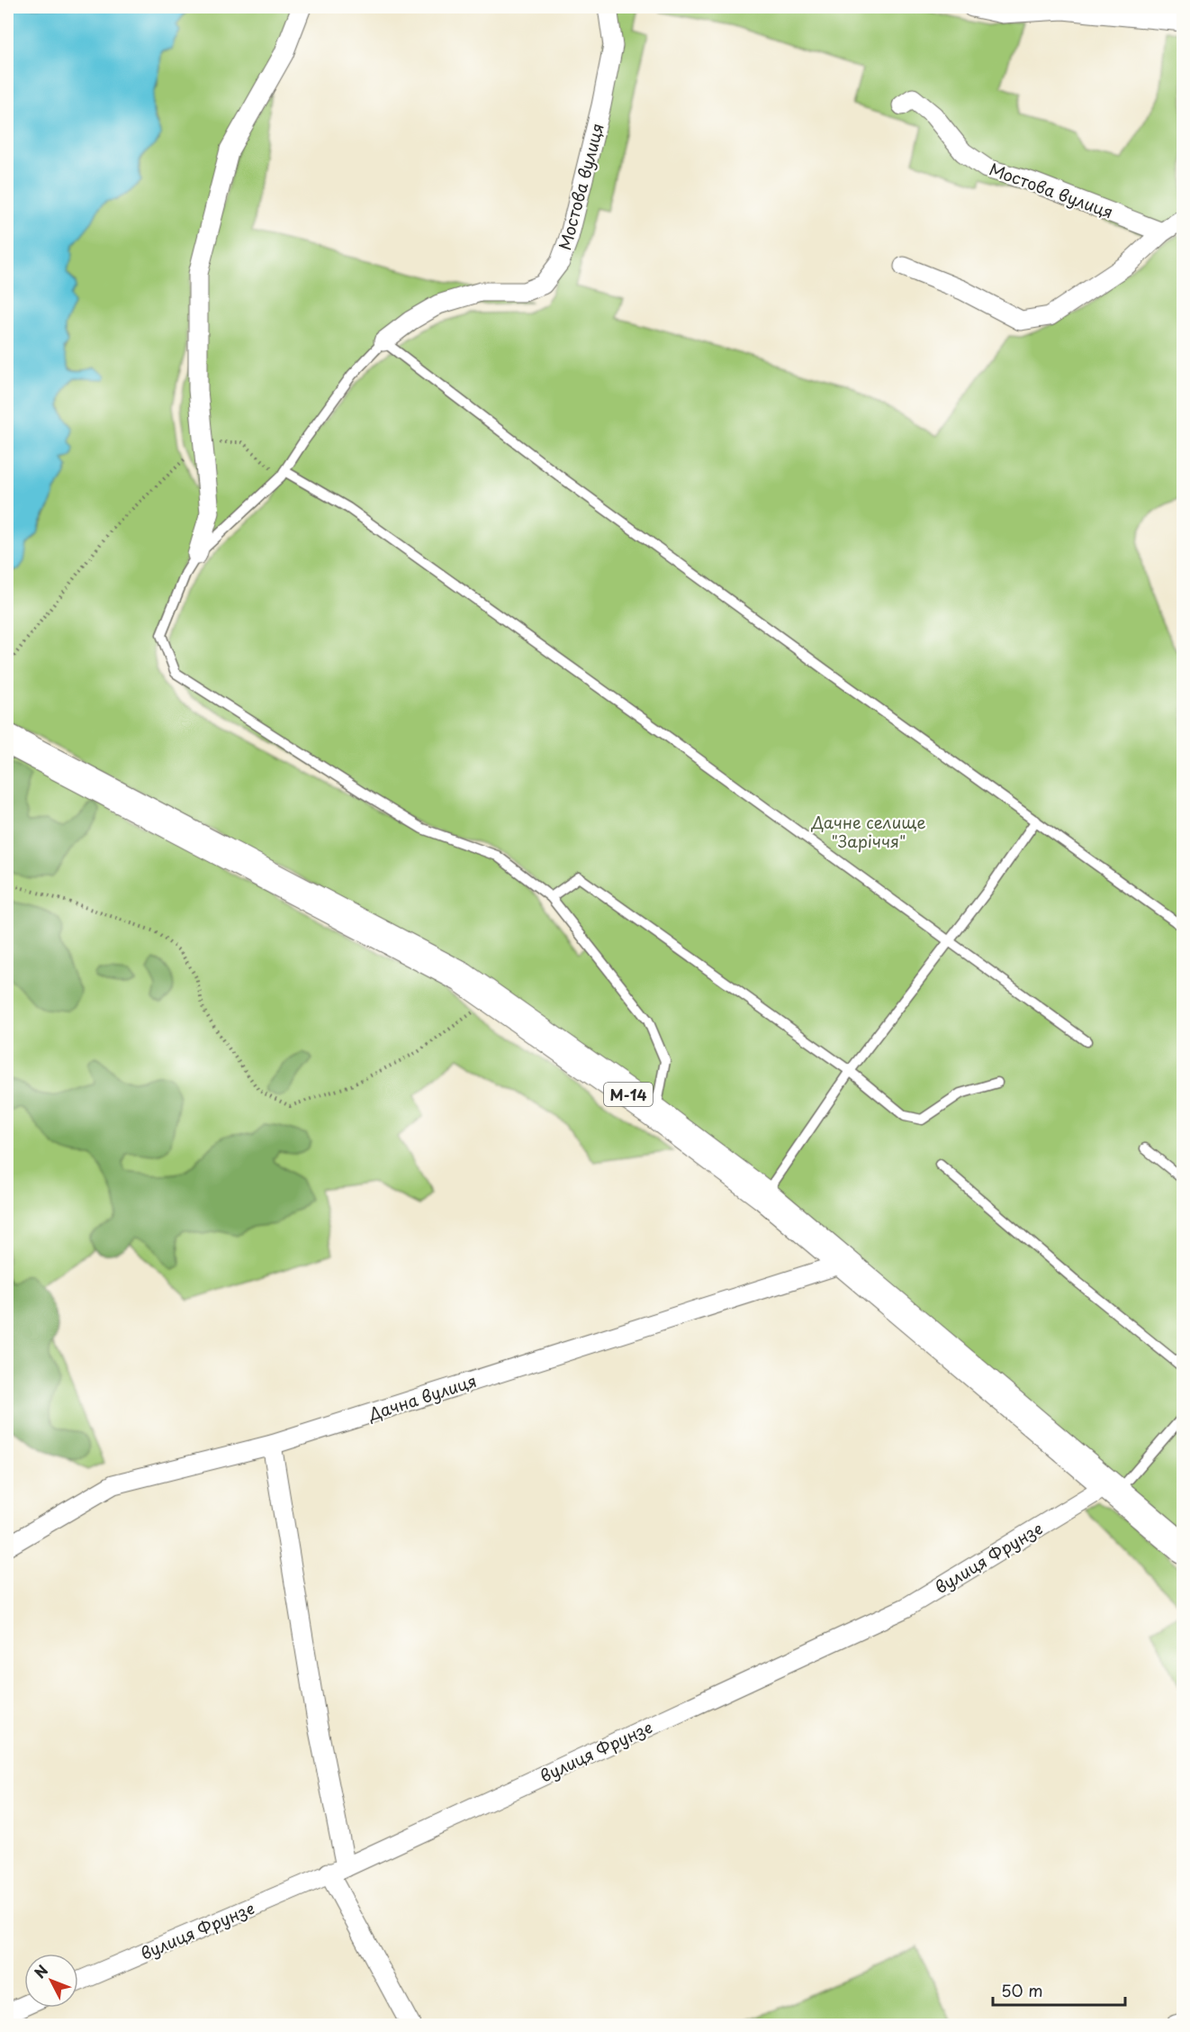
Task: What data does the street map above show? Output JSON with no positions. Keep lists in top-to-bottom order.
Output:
{
  "streets": {
    "highway": ["М-14"],
    "street": ["Мостова вулиця", "Дачна вулиця", "вулиця Фрунзе"]
  },
  "crossings": [
    ["М-14", "Дачна вулиця"],
    ["М-14", "вулиця Фрунзе"]
  ],
  "parks": ["Дачне селище \"Заріччя\""],
  "scale_bar": "50 m",
  "north": "top left"
}
